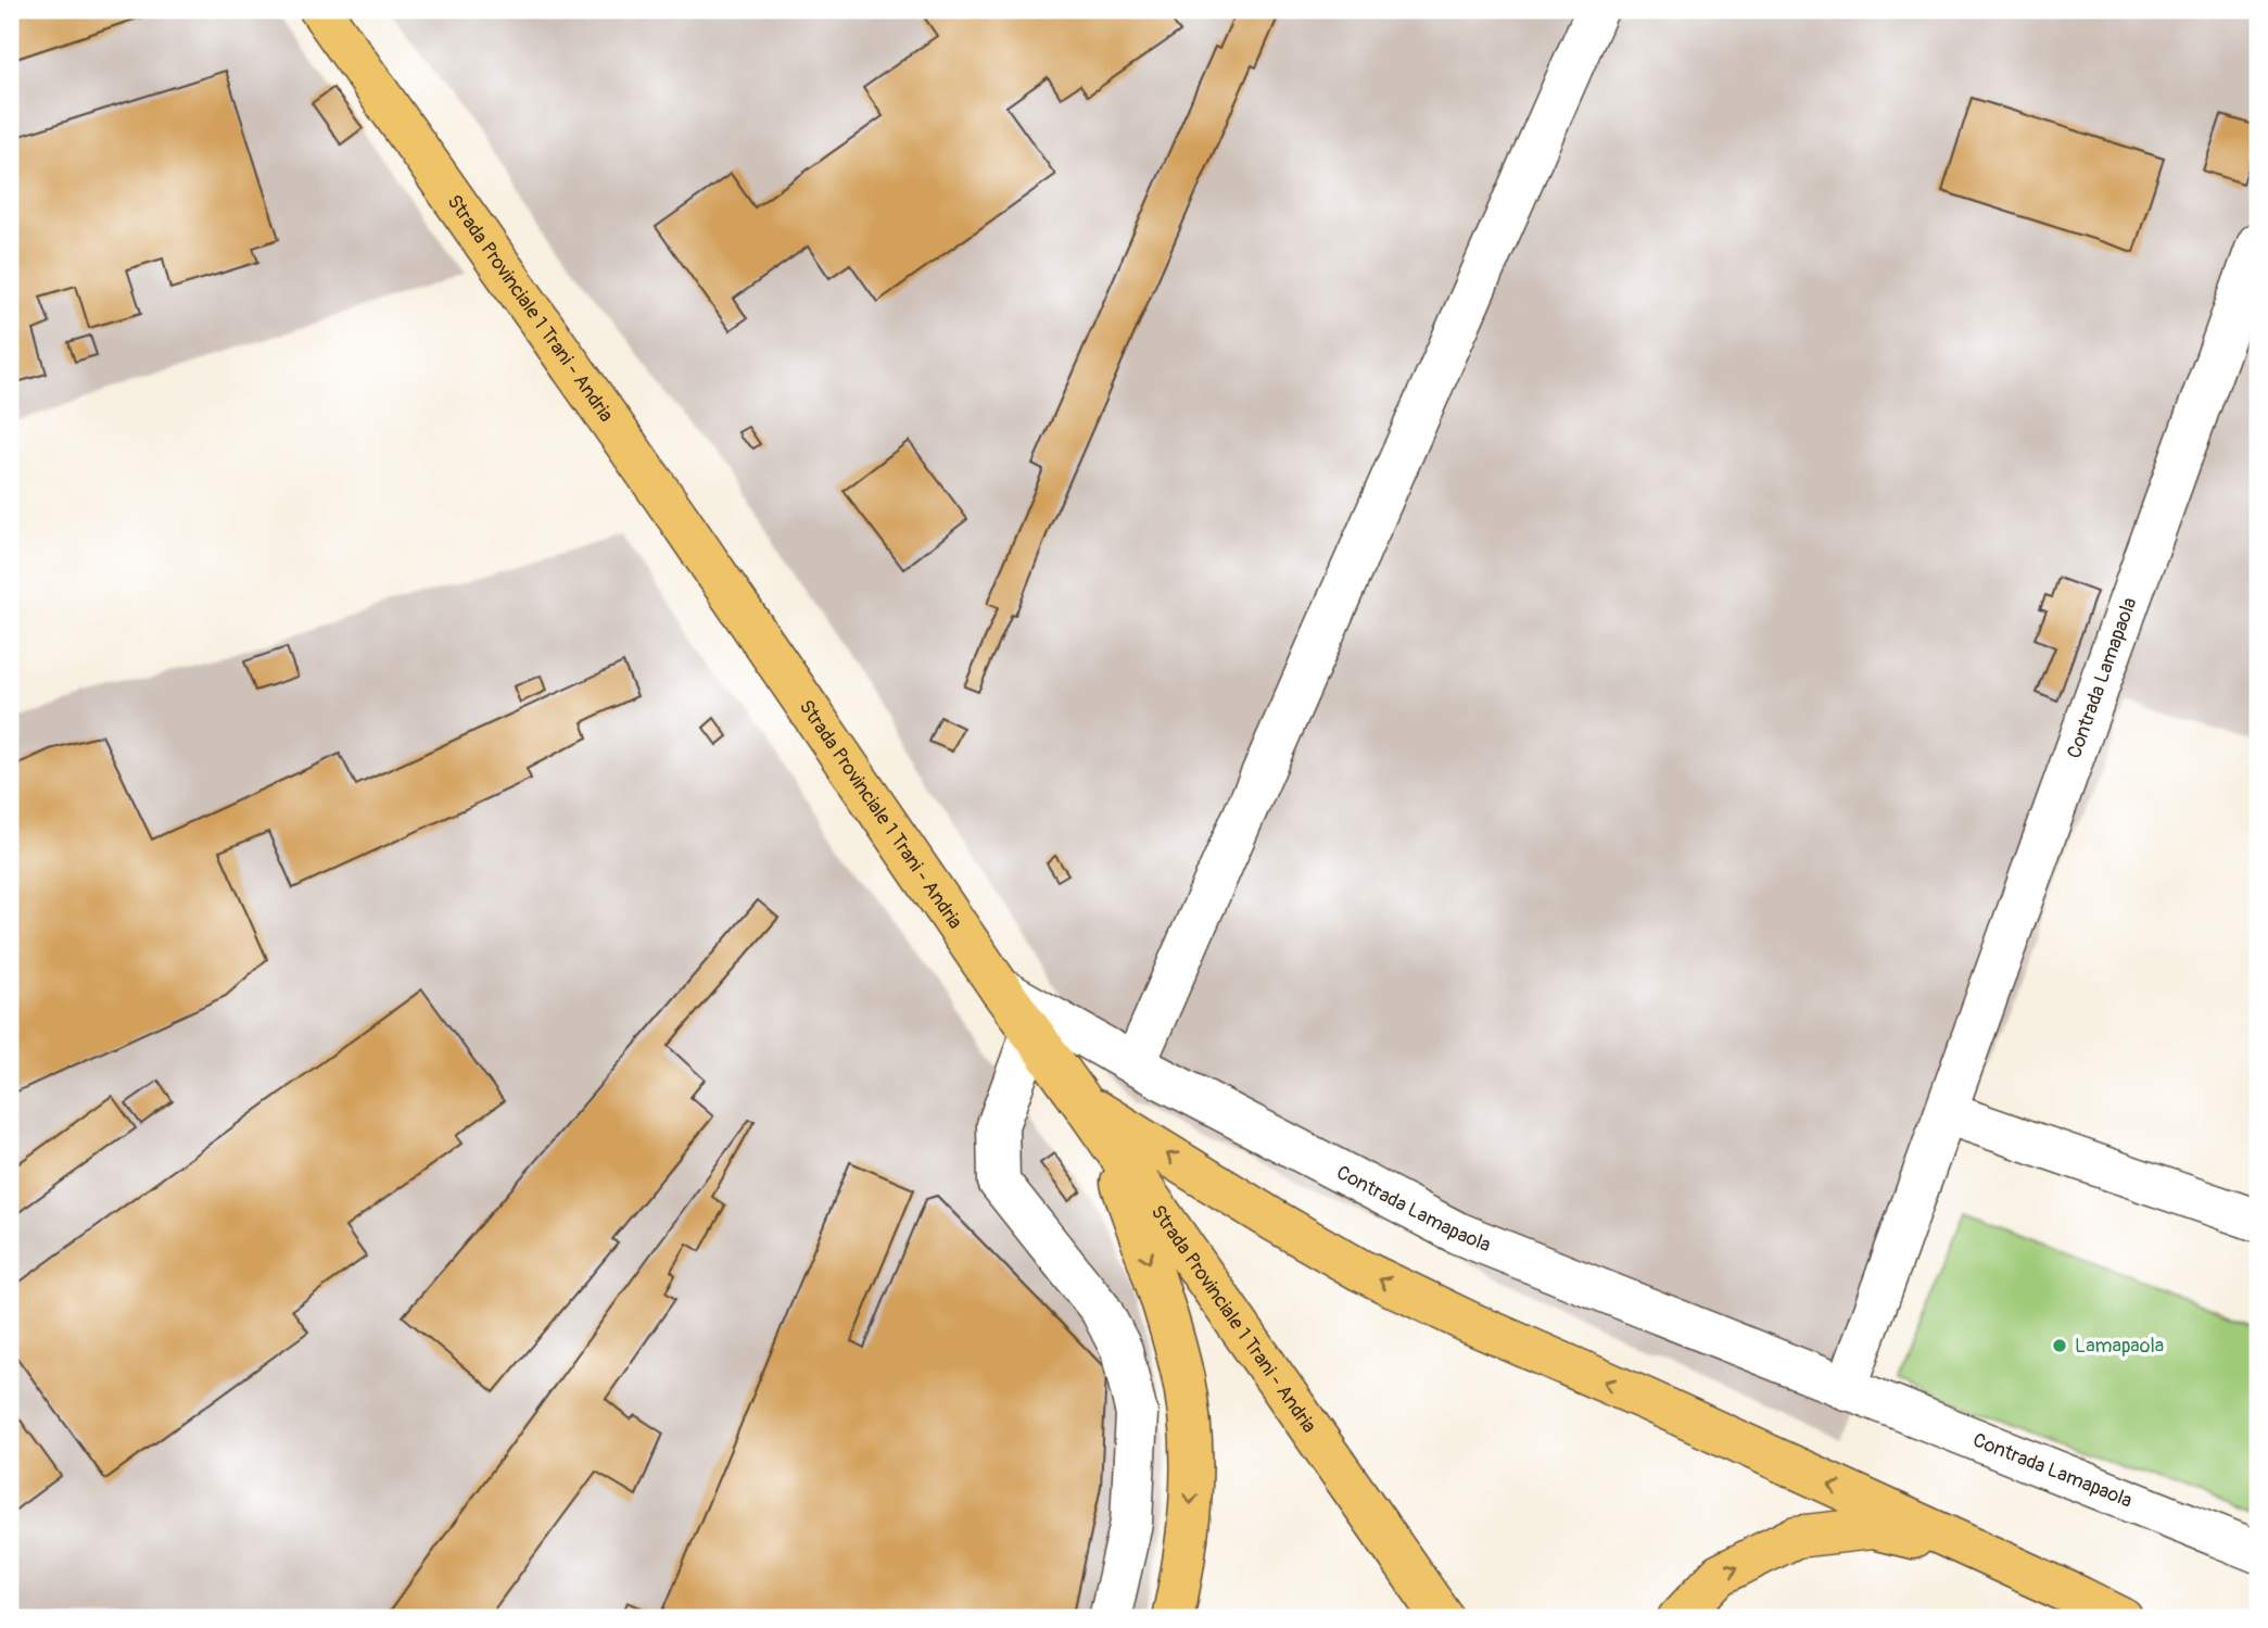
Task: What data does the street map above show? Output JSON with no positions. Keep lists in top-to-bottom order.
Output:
{
  "streets": {
    "main road": ["Strada Provinciale 1 Trani - Andria"],
    "street": ["Contrada Lamapaola"]
  },
  "crossings": [
    ["Strada Provinciale 1 Trani - Andria", "Contrada Lamapaola"]
  ],
  "places": ["Lamapaola"]
}
